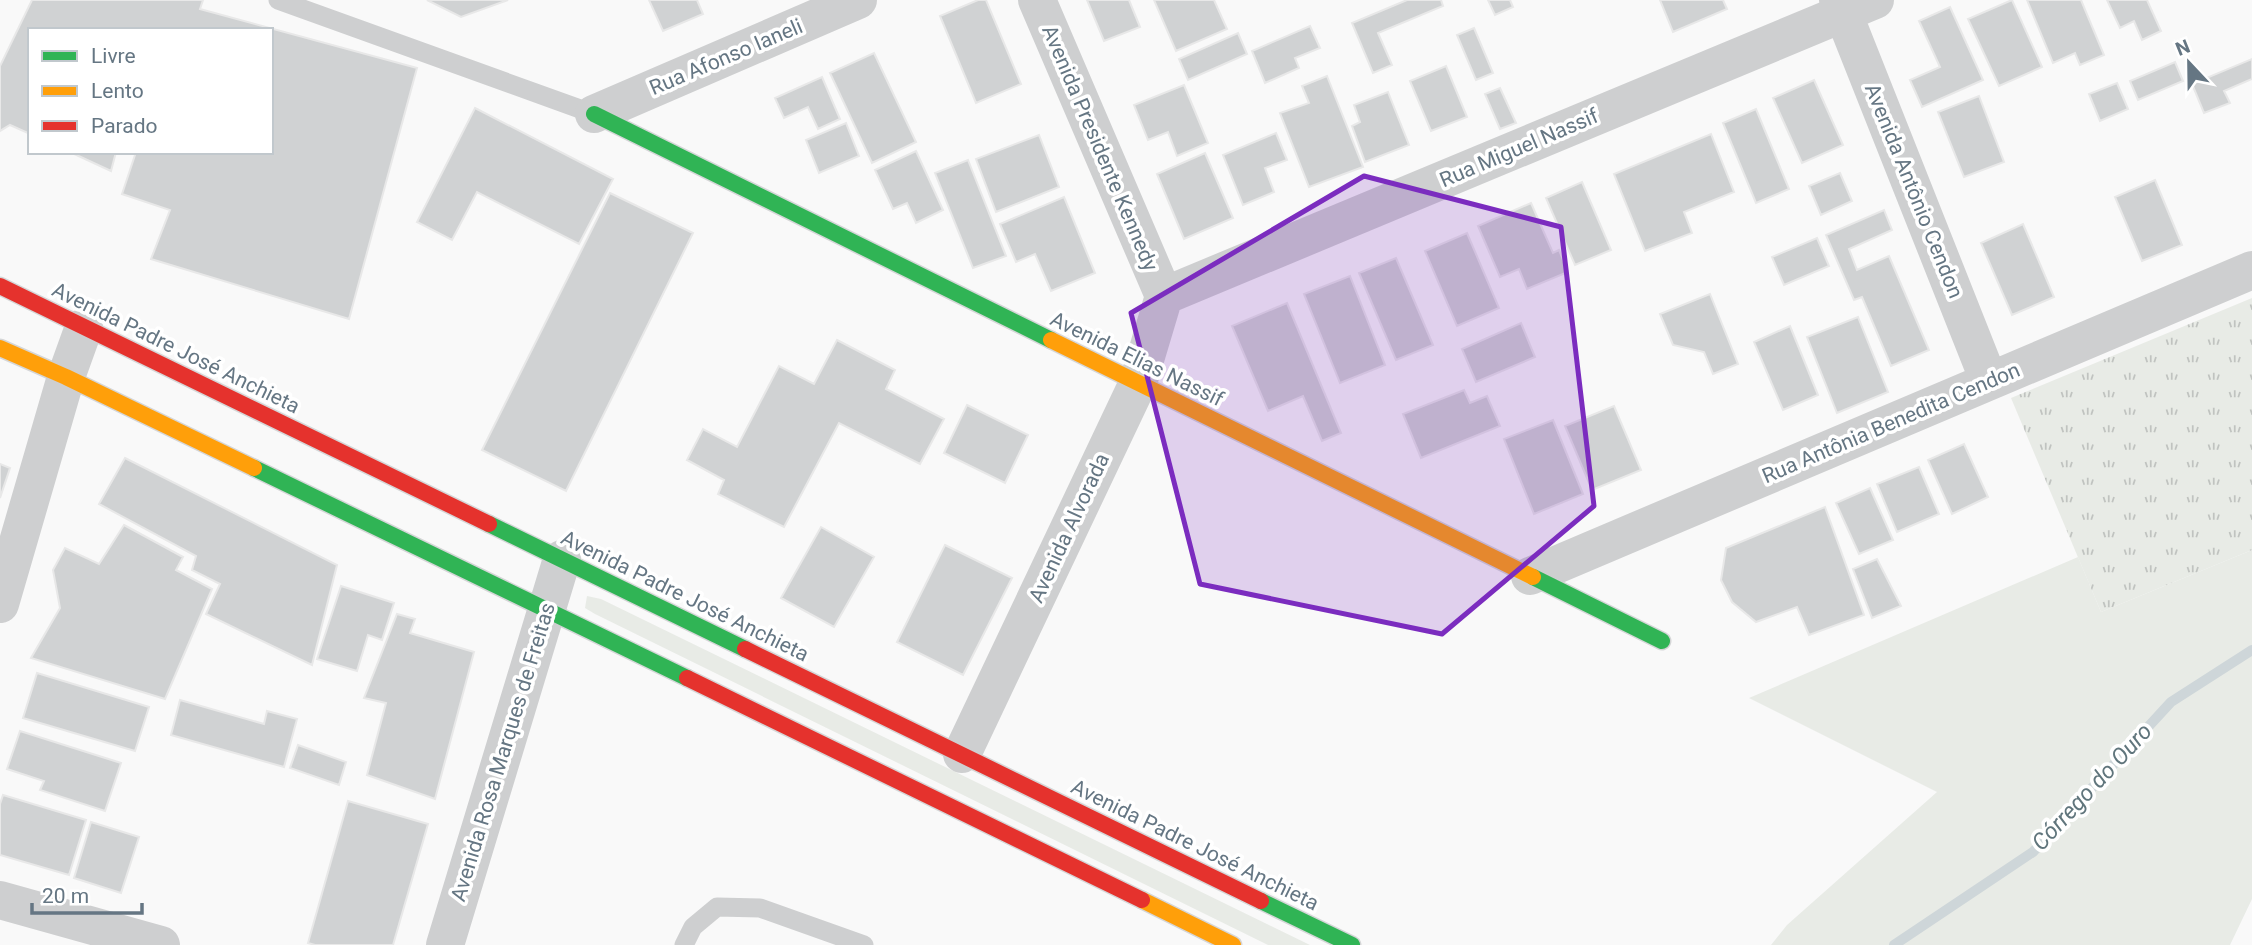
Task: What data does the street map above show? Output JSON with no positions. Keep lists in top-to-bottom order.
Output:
{
  "streets": {
    "main road": ["Avenida Padre José Anchieta", "Avenida Elias Nassif"],
    "street": [
      "Rua Afonso Ianeli",
      "Avenida Presidente Kennedy",
      "Rua Miguel Nassif",
      "Avenida Antônio Cendon",
      "Rua Antônia Benedita Cendon",
      "Avenida Alvorada",
      "Avenida Rosa Marques de Freitas"
    ]
  },
  "crossings": [
    ["Rua Afonso Ianeli", "Avenida Elias Nassif"],
    ["Avenida Presidente Kennedy", "Rua Miguel Nassif"],
    ["Avenida Presidente Kennedy", "Avenida Alvorada"],
    ["Rua Miguel Nassif", "Avenida Antônio Cendon"],
    ["Rua Miguel Nassif", "Avenida Alvorada"],
    ["Avenida Antônio Cendon", "Rua Antônia Benedita Cendon"],
    ["Avenida Padre José Anchieta", "Avenida Alvorada"],
    ["Avenida Padre José Anchieta", "Avenida Rosa Marques de Freitas"],
    ["Avenida Elias Nassif", "Rua Antônia Benedita Cendon"],
    ["Avenida Elias Nassif", "Avenida Alvorada"]
  ],
  "water": ["Córrego do Ouro"],
  "legend": ["Livre", "Lento", "Parado"],
  "scale_bar": "20 m",
  "north": "top"
}
